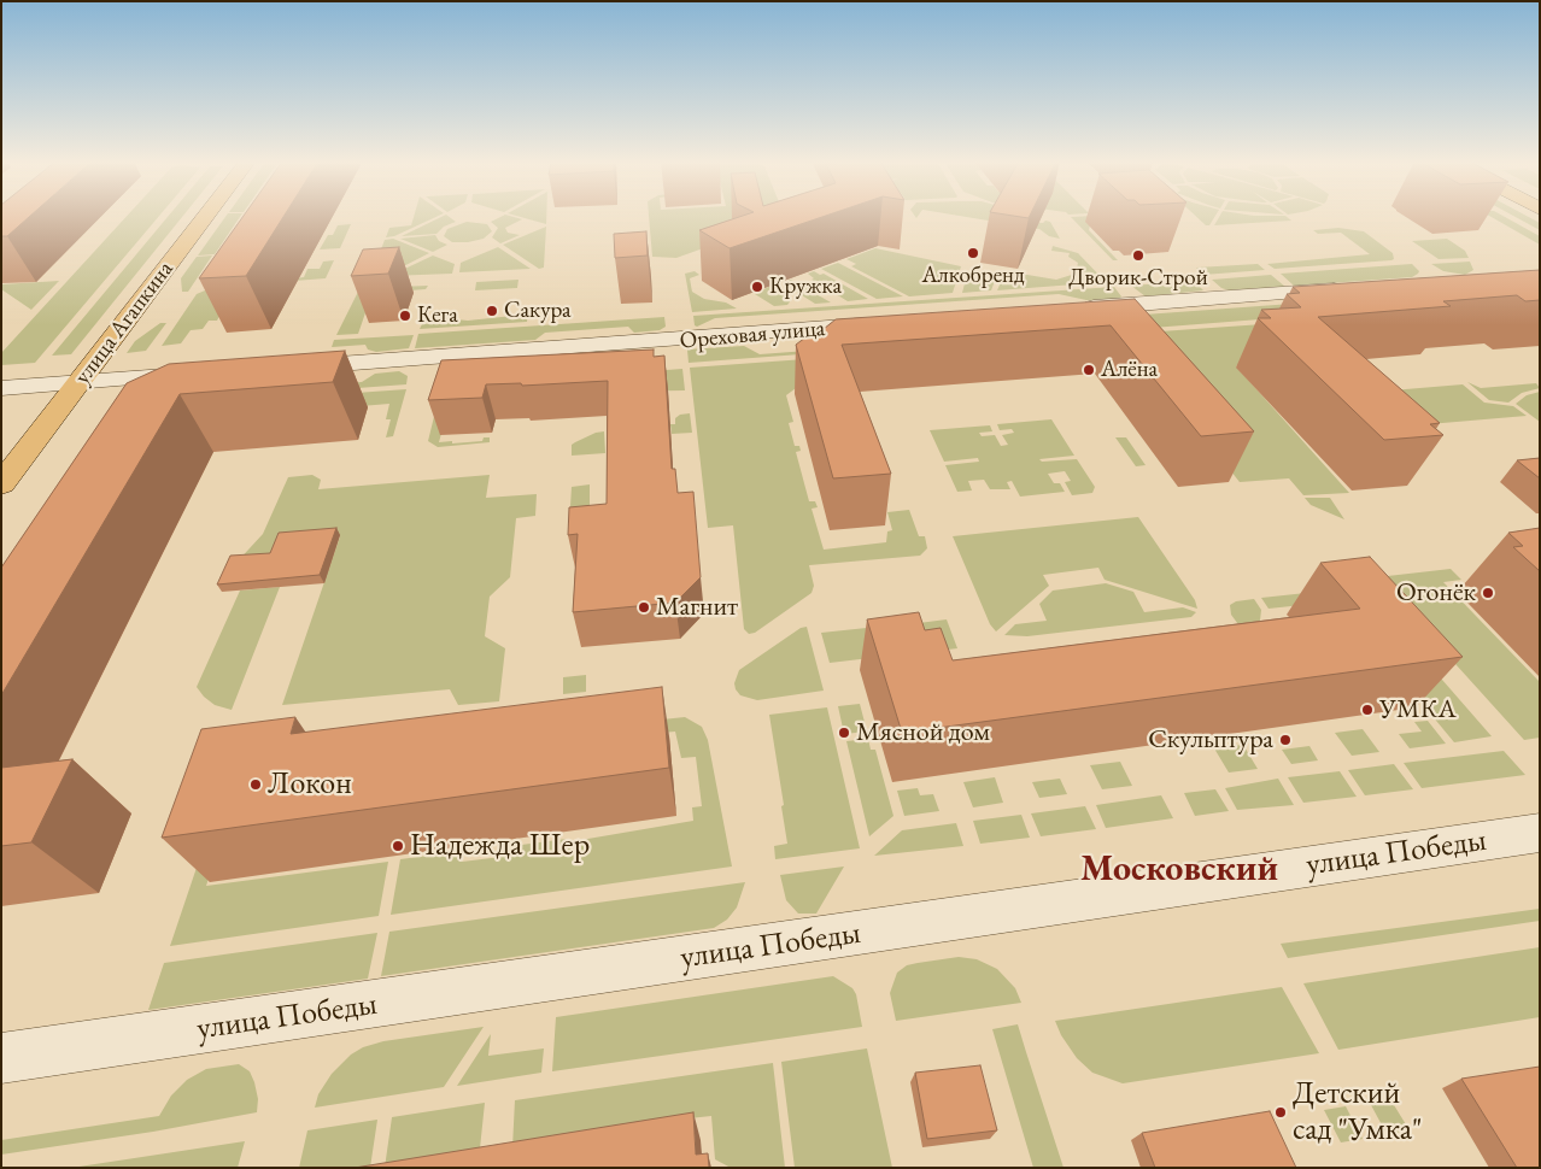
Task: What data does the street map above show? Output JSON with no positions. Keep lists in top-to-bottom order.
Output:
{
  "streets": {
    "main road": ["улица Агапкина"],
    "street": ["Ореховая улица", "улица Победы"]
  },
  "districts": ["Московский"],
  "places": [
    "Алкобренд",
    "Дворик-Строй",
    "Кружка",
    "Сакура",
    "Кега",
    "Алёна",
    "Огонёк",
    "Магнит",
    "УМКА",
    "Мясной дом",
    "Скульптура",
    "Локон",
    "Надежда Шер",
    "Детский сад \"Умка\""
  ]
}
